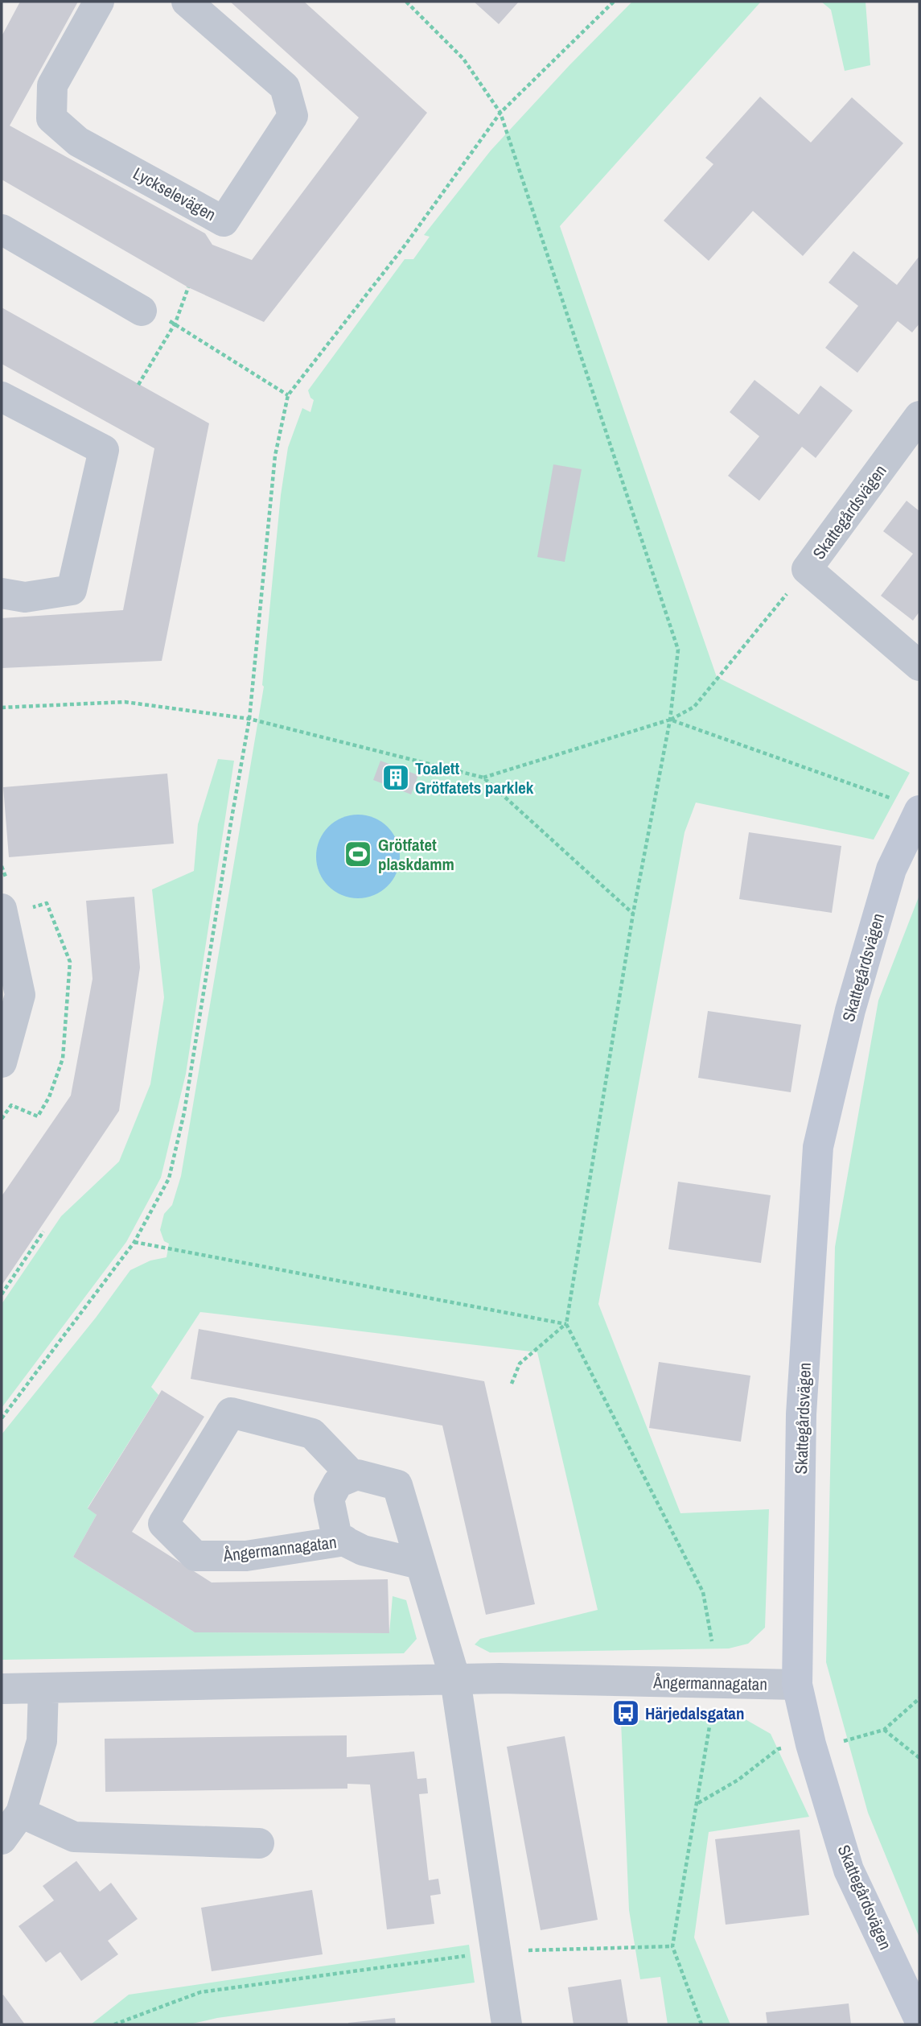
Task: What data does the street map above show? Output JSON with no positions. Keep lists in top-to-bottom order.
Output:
{
  "streets": {
    "street": ["Lyckselevägen", "Skattegårdsvägen", "Ångermannagatan"]
  },
  "crossings": [
    ["Skattegårdsvägen", "Ångermannagatan"]
  ],
  "places": {
    "building": ["Toalett Grötfatets parklek"],
    "sports": ["Grötfatet plaskdamm"],
    "bus stop": ["Härjedalsgatan"]
  }
}
